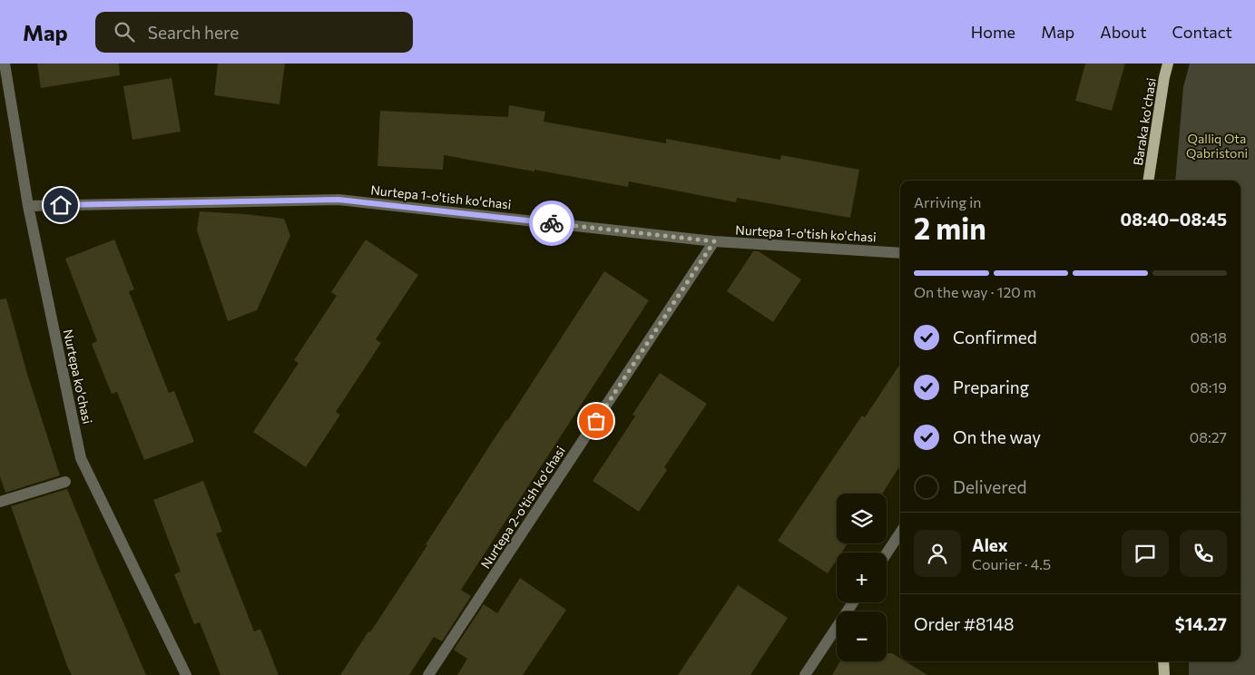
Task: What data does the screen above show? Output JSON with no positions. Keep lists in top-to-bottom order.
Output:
{
  "streets": {
    "main road": ["Baraka ko'chasi"],
    "street": ["Nurtepa 1-o'tish ko'chasi", "Nurtepa ko'chasi", "Nurtepa 2-o'tish ko'chasi"]
  },
  "crossings": [
    ["Nurtepa 1-o'tish ko'chasi", "Nurtepa ko'chasi"],
    ["Nurtepa 1-o'tish ko'chasi", "Nurtepa 2-o'tish ko'chasi"]
  ],
  "parks": ["Qalliq Ota Qabristoni"],
  "page": {
    "header": "Map",
    "search": "Search here",
    "nav": [
      "Home",
      "Map",
      "About",
      "Contact"
    ],
    "heading": ["2 min", "Arriving in", "08:40–08:45"],
    "panel": [
      "Alex",
      "Courier · 4.5",
      "Order #8148",
      "$14.27"
    ],
    "bar": "On the way · 120 m",
    "list": [
      ["Confirmed", "08:18"],
      ["Preparing", "08:19"],
      ["On the way", "08:27"],
      "Delivered"
    ],
    "map_buttons": ["+", "−"]
  }
}
